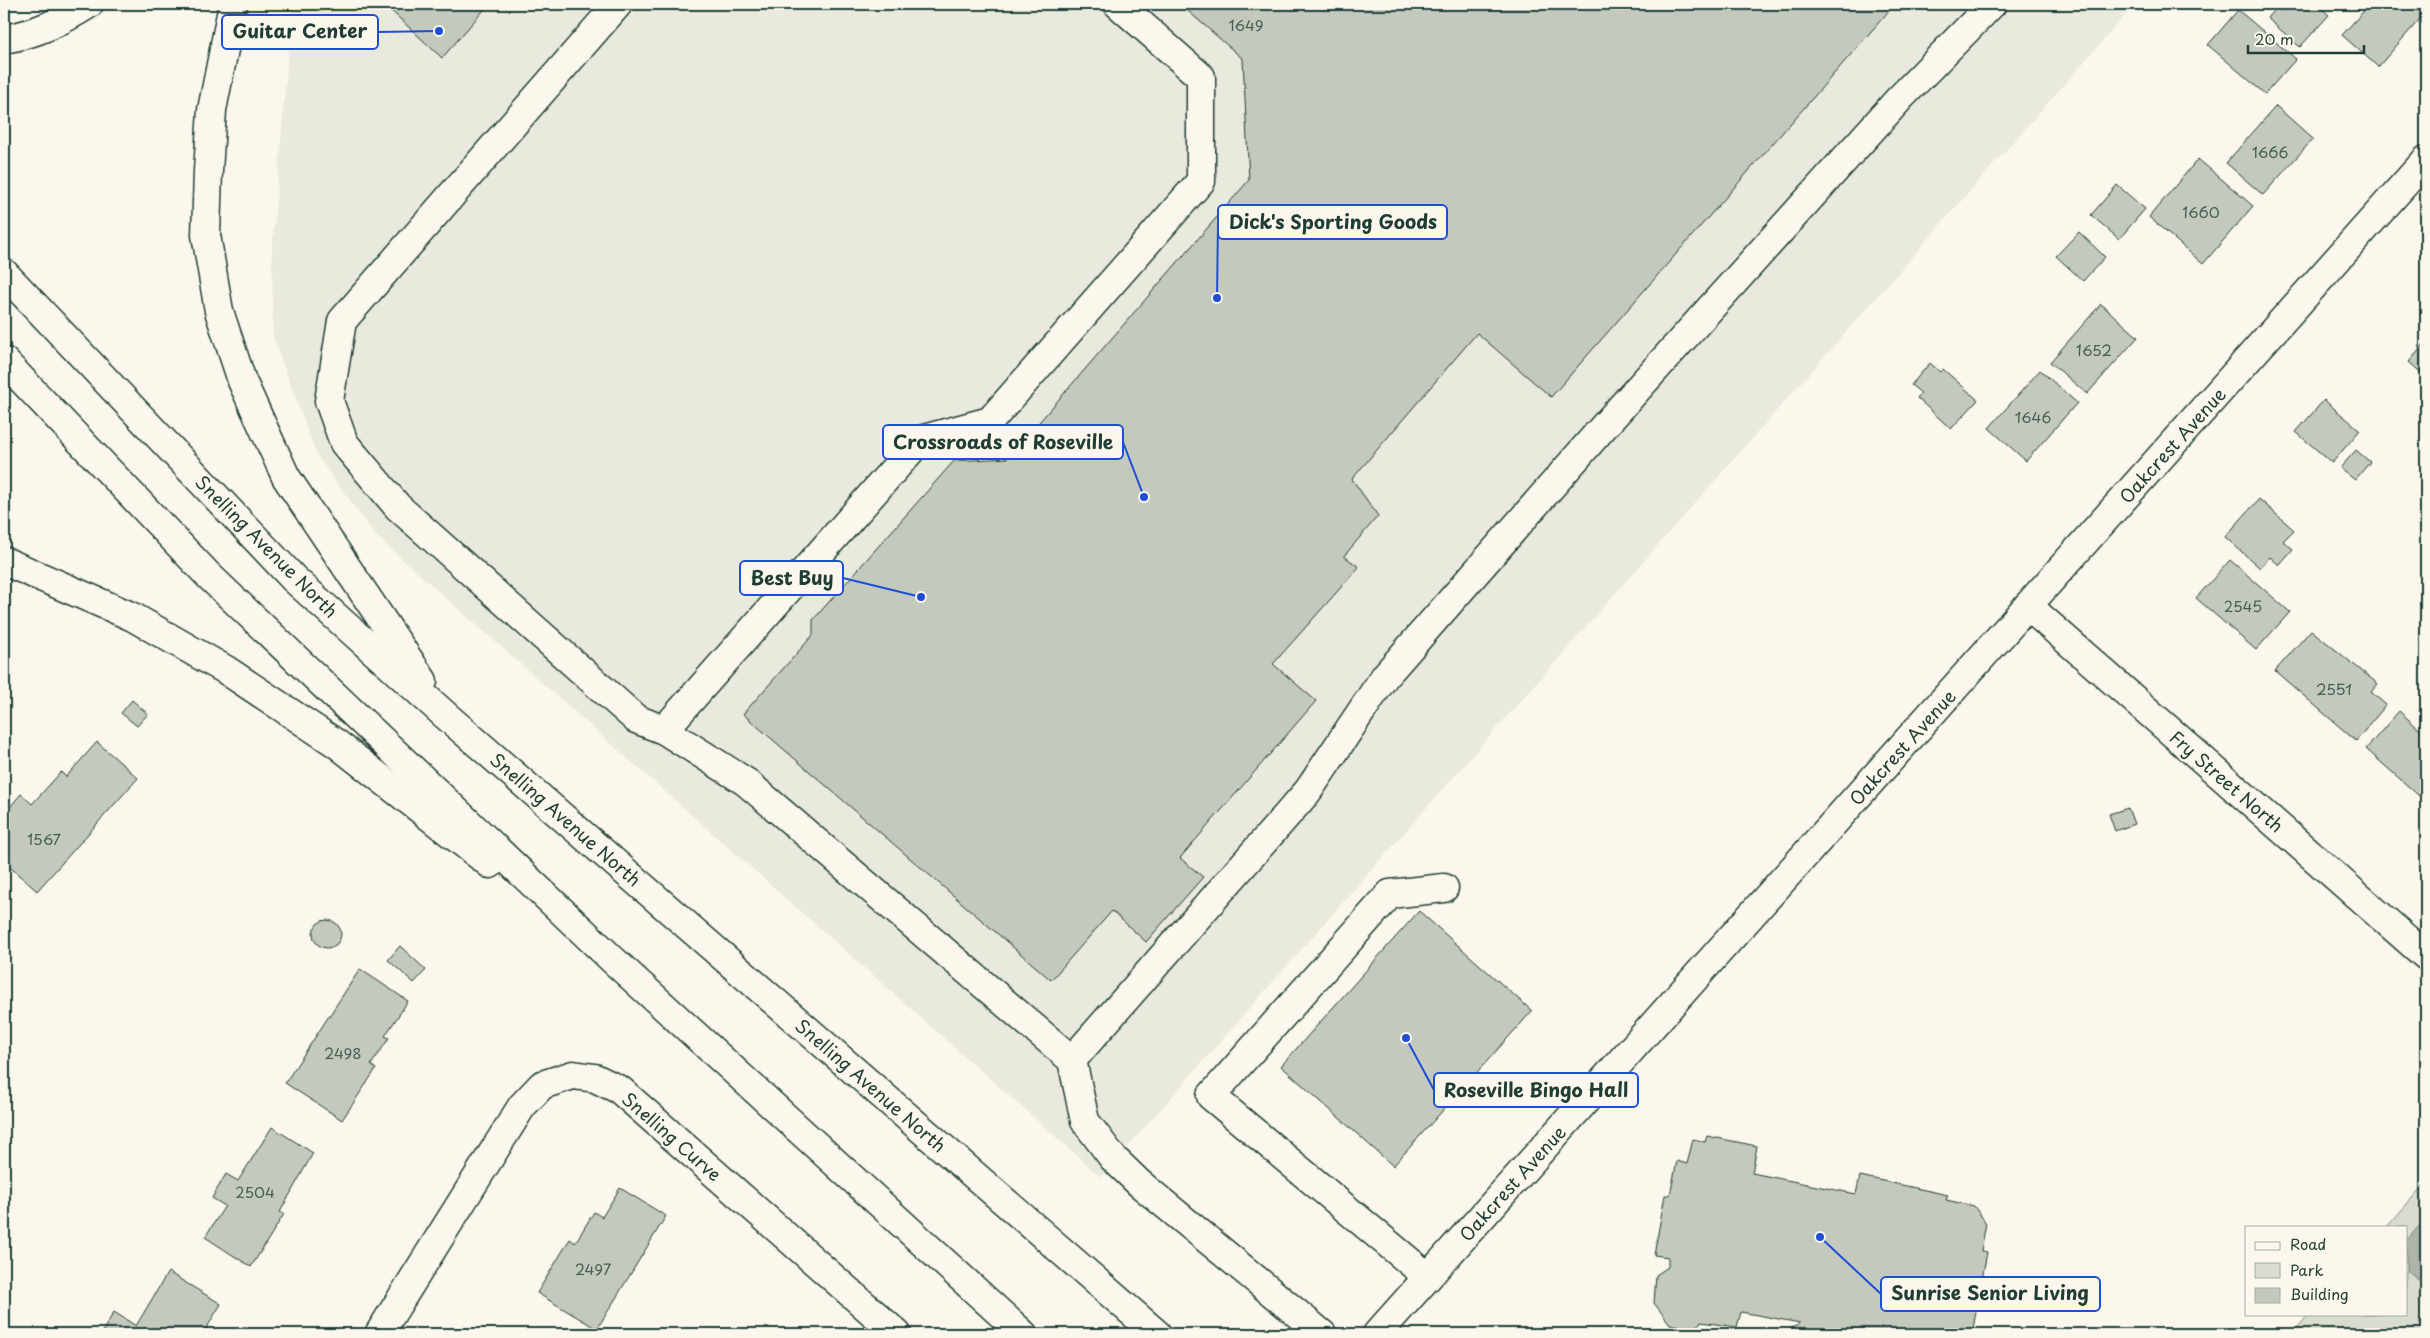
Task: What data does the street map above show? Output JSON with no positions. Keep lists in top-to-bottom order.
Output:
{
  "streets": {
    "main road": [
      "Oakcrest Avenue",
      "Snelling Avenue North",
      "Fry Street North",
      "Snelling Curve"
    ]
  },
  "crossings": [
    ["Oakcrest Avenue", "Fry Street North"]
  ],
  "places": [
    "Guitar Center",
    "Dick's Sporting Goods",
    "Crossroads of Roseville",
    "Best Buy",
    "Roseville Bingo Hall",
    "Sunrise Senior Living"
  ],
  "house_numbers": [
    "1649",
    "1666",
    "1660",
    "1652",
    "1646",
    "2545",
    "2551",
    "1567",
    "2498",
    "2504",
    "2497"
  ],
  "legend": ["Road", "Park", "Building"],
  "scale_bar": "20 m"
}
